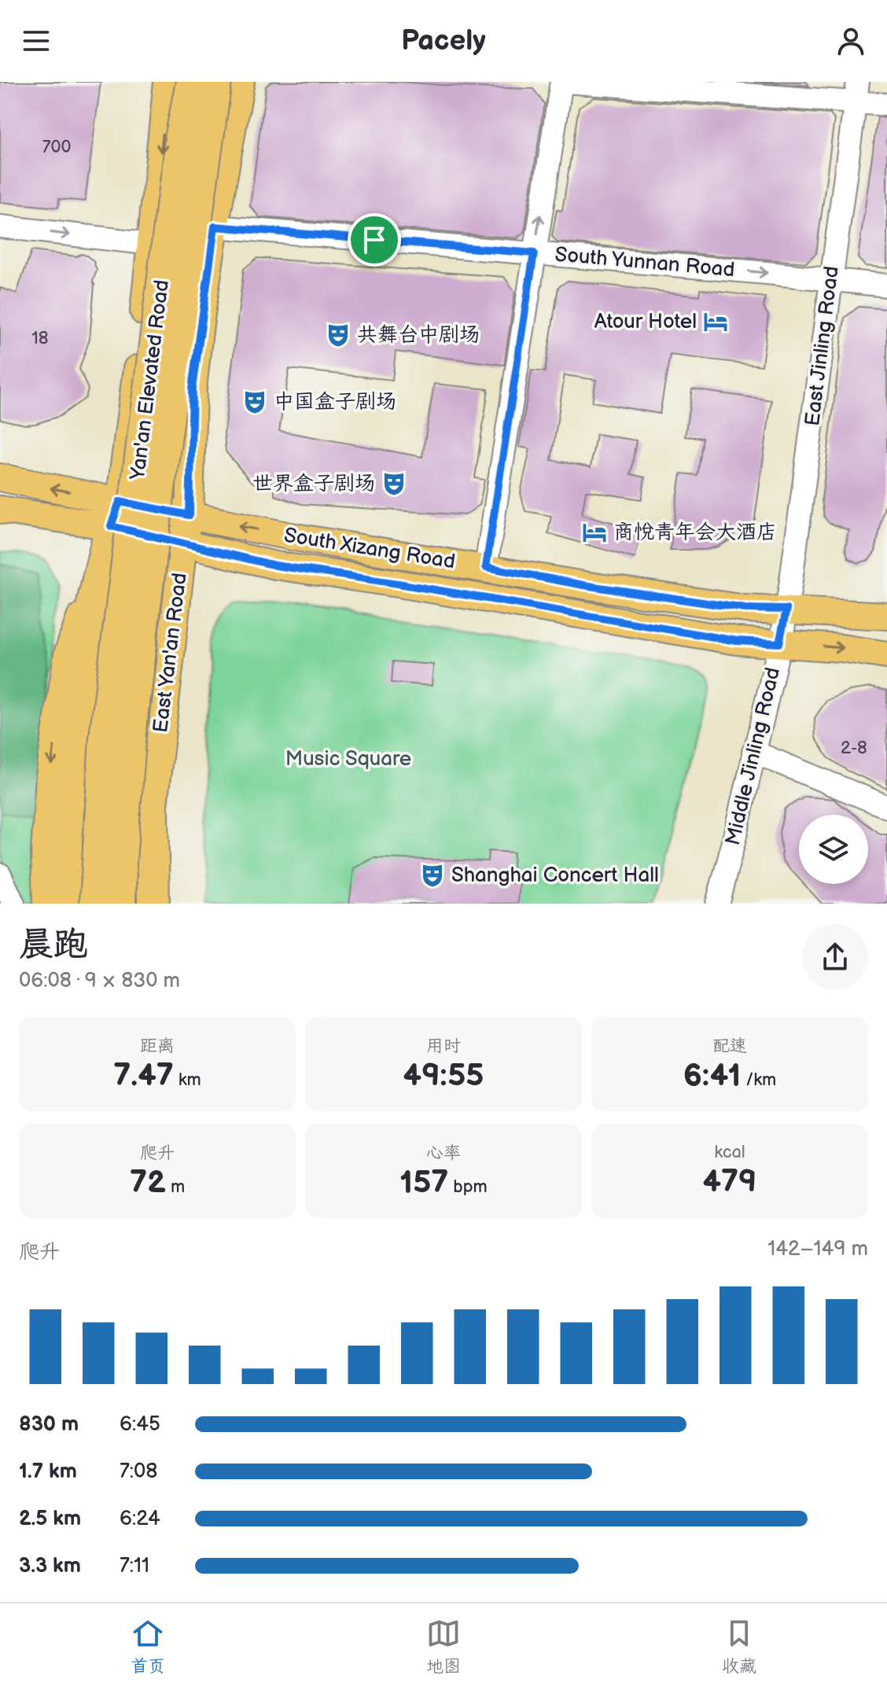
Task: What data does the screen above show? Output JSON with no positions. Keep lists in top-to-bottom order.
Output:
{
  "streets": {
    "highway": ["Yan'an Elevated Road"],
    "main road": ["South Xizang Road", "East Yan'an Road"],
    "street": ["South Yunnan Road", "East Jinling Road", "Middle Jinling Road"]
  },
  "crossings": [
    ["South Yunnan Road", "East Jinling Road"],
    ["South Yunnan Road", "East Yan'an Road"],
    ["East Jinling Road", "South Xizang Road"],
    ["East Jinling Road", "Middle Jinling Road"],
    ["South Xizang Road", "East Yan'an Road"],
    ["South Xizang Road", "Middle Jinling Road"]
  ],
  "parks": ["Music Square"],
  "places": {
    "hotel": ["Atour Hotel", "商悦青年会大酒店"],
    "theatre": [
      "共舞台中剧场",
      "中国盒子剧场",
      "世界盒子剧场",
      "Shanghai Concert Hall"
    ]
  },
  "house_numbers": ["700", "18", "2-8"],
  "page": {
    "header": "Pacely",
    "heading": ["晨跑", "06:08 · 9 × 830 m"],
    "stats": [
      ["距离", "7.47 km"],
      ["用时", "49:55"],
      ["配速", "6:41 /km"],
      ["爬升", "72 m"],
      ["心率", "157 bpm"],
      ["kcal", "479"]
    ],
    "chart": ["爬升", "142–149 m"],
    "list": [
      {
        "name": "830 m",
        "note": "6:45"
      },
      {
        "name": "1.7 km",
        "note": "7:08"
      },
      {
        "name": "2.5 km",
        "note": "6:24"
      },
      {
        "name": "3.3 km",
        "note": "7:11"
      }
    ],
    "tabs": ["首页", "地图", "收藏"]
  }
}
